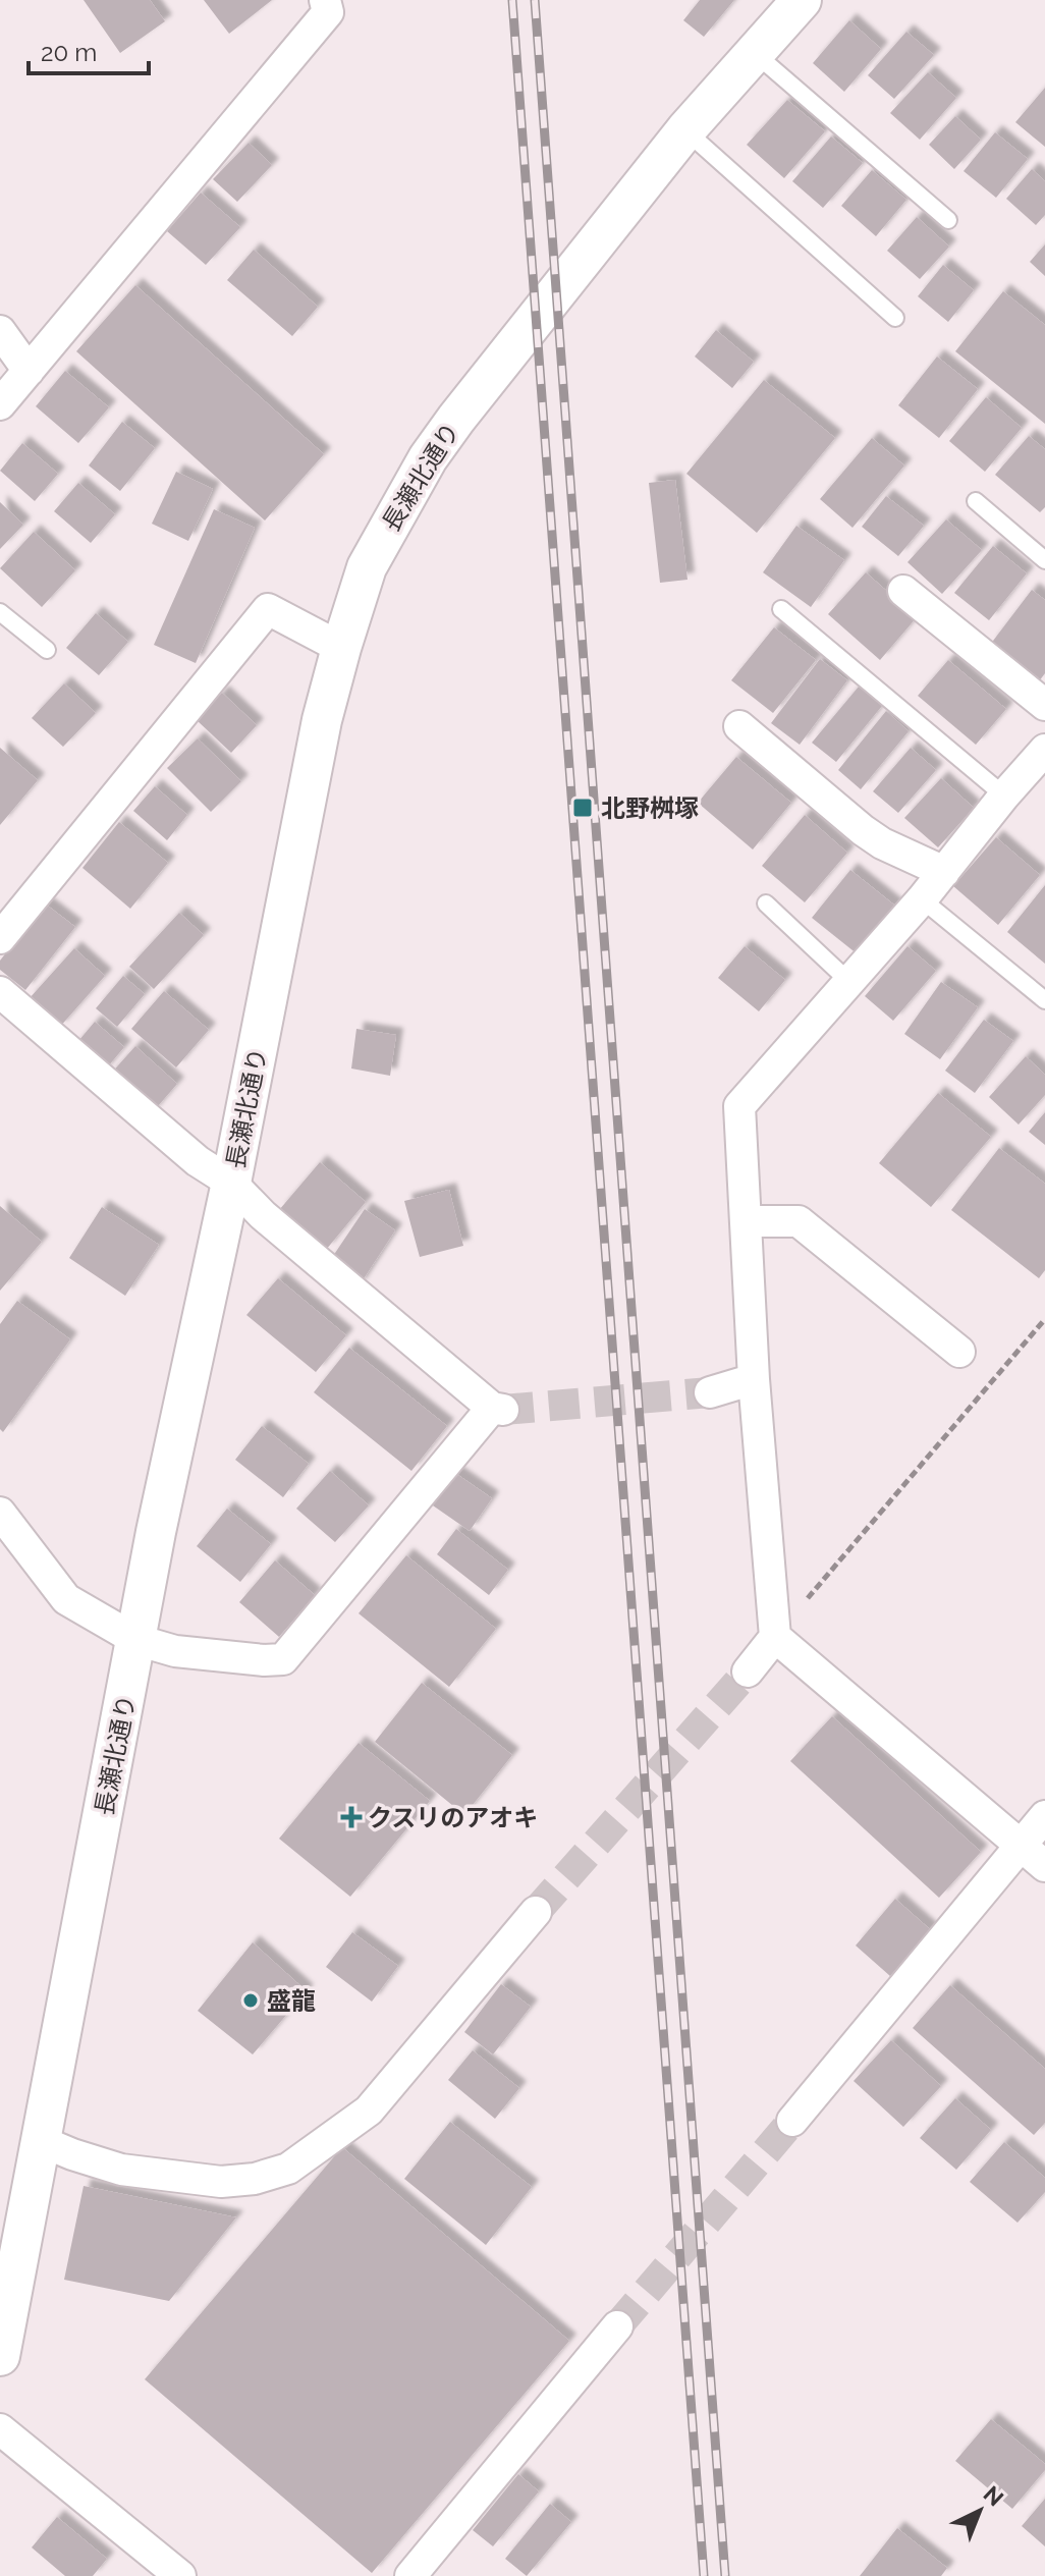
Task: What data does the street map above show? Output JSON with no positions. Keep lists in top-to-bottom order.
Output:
{
  "streets": {
    "street": ["長瀬北通り"]
  },
  "places": {
    "transit": ["北野桝塚"],
    "health": ["クスリのアオキ"],
    "other": ["盛龍"]
  },
  "scale_bar": "20 m",
  "north": "top right"
}
